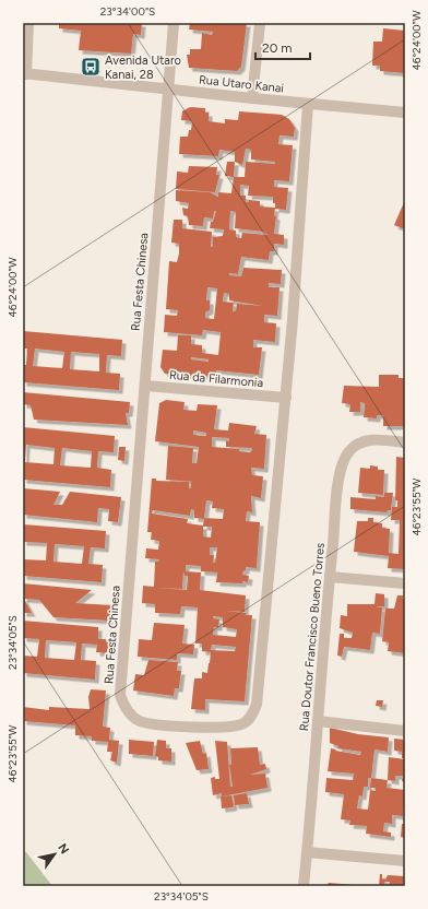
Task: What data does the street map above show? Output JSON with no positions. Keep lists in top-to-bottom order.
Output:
{
  "streets": {
    "street": [
      "Rua Utaro Kanai",
      "Rua Festa Chinesa",
      "Rua da Filarmonia",
      "Rua Doutor Francisco Bueno Torres"
    ]
  },
  "crossings": [
    ["Rua Utaro Kanai", "Rua Festa Chinesa"],
    ["Rua Festa Chinesa", "Rua da Filarmonia"]
  ],
  "places": {
    "bus stop": ["Avenida Utaro Kanai, 28"]
  },
  "scale_bar": "20 m",
  "north": "top right",
  "coordinates": [
    "23°34'00\"S",
    "46°24'00\"W",
    "46°23'55\"W",
    "23°34'05\"S"
  ]
}
